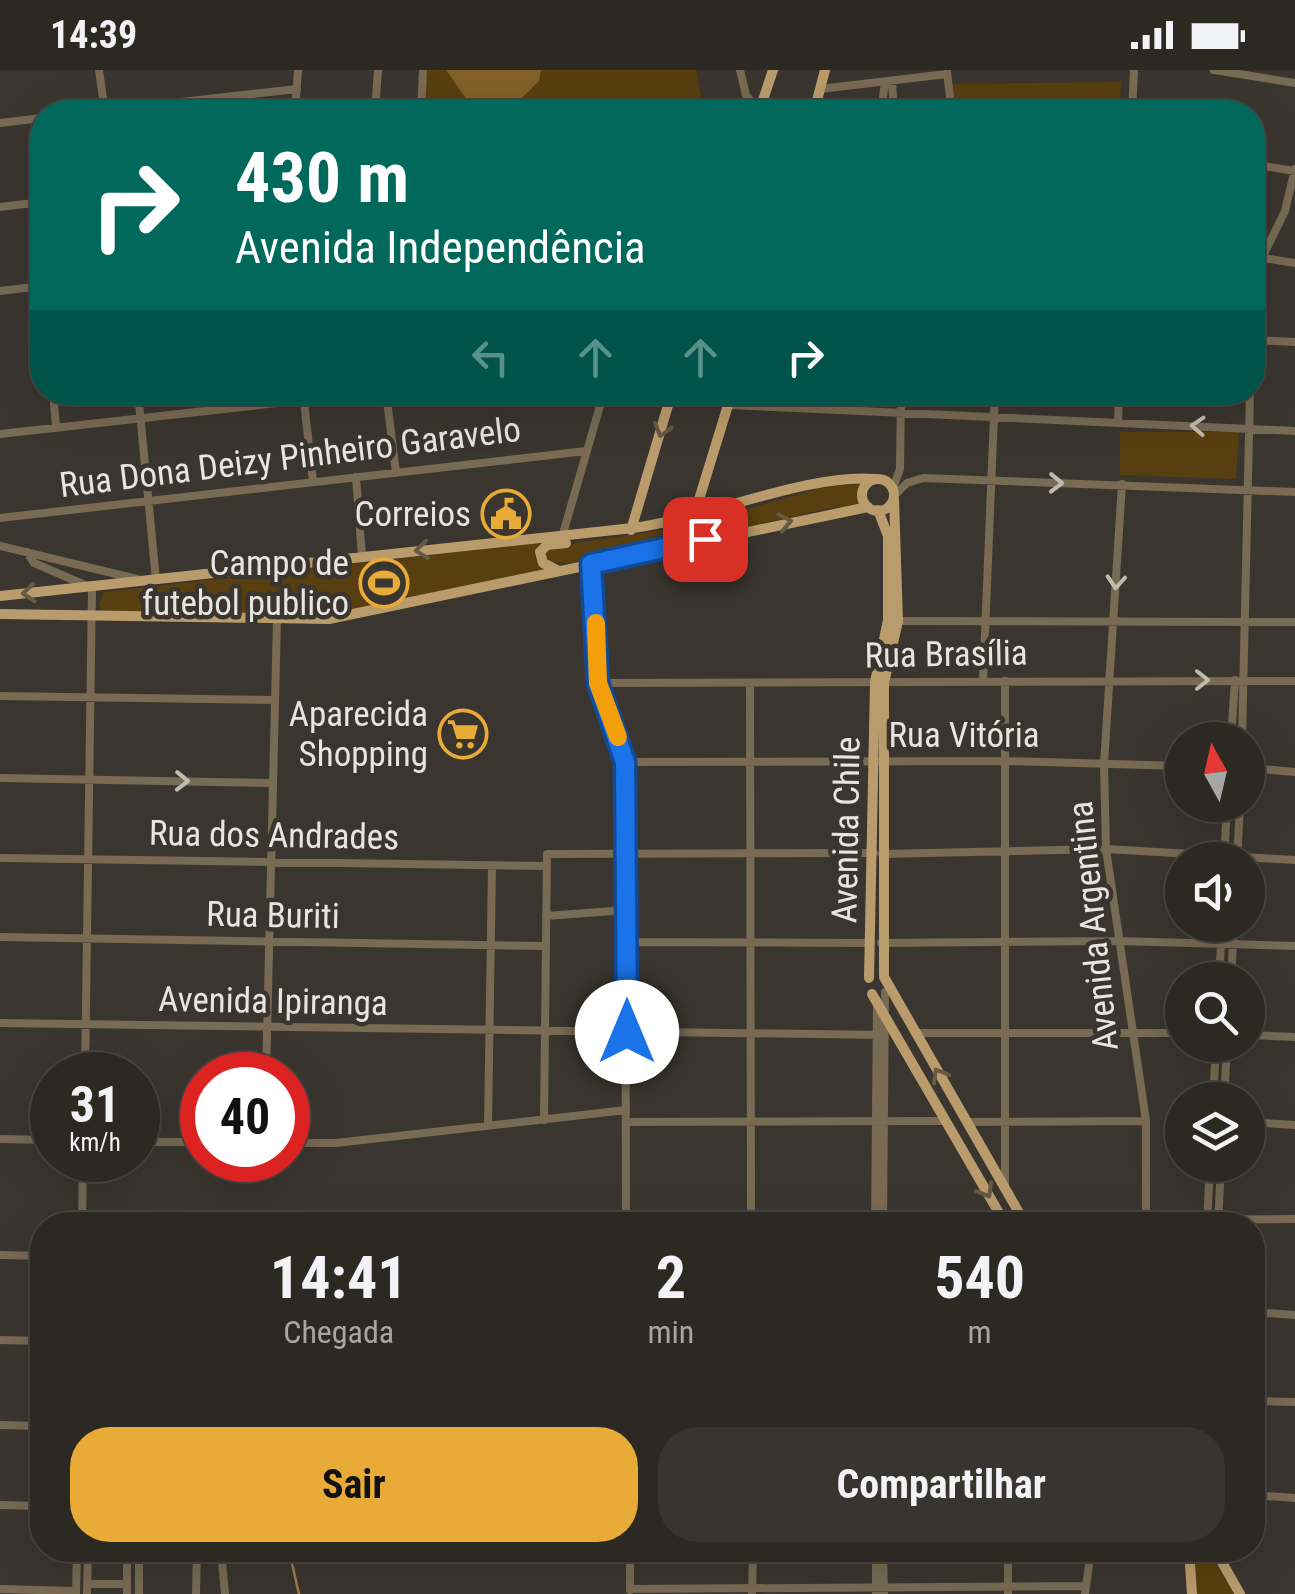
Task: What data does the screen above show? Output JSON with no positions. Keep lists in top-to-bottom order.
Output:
{
  "streets": {
    "main road": ["Avenida Chile"],
    "street": [
      "Rua Dona Deizy Pinheiro Garavelo",
      "Rua Brasília",
      "Rua Vitória",
      "Rua dos Andrades",
      "Rua Buriti",
      "Avenida Argentina",
      "Avenida Ipiranga"
    ]
  },
  "crossings": [
    ["Rua Brasília", "Avenida Chile"],
    ["Rua Brasília", "Avenida Argentina"],
    ["Rua Vitória", "Avenida Chile"],
    ["Rua Vitória", "Avenida Argentina"],
    ["Avenida Chile", "Avenida Ipiranga"]
  ],
  "places": {
    "public building": ["Correios"],
    "sports": ["Campo de futebol publico"],
    "supermarket": ["Aparecida Shopping"]
  },
  "north": "top",
  "page": {
    "status": "14:39",
    "turn": ["430 m", "Avenida Independência"],
    "speed": "31 km/h",
    "limit": "40",
    "eta": [
      "14:41",
      "Chegada",
      "2",
      "min",
      "540",
      "m"
    ],
    "buttons": ["Sair", "Compartilhar"]
  }
}
